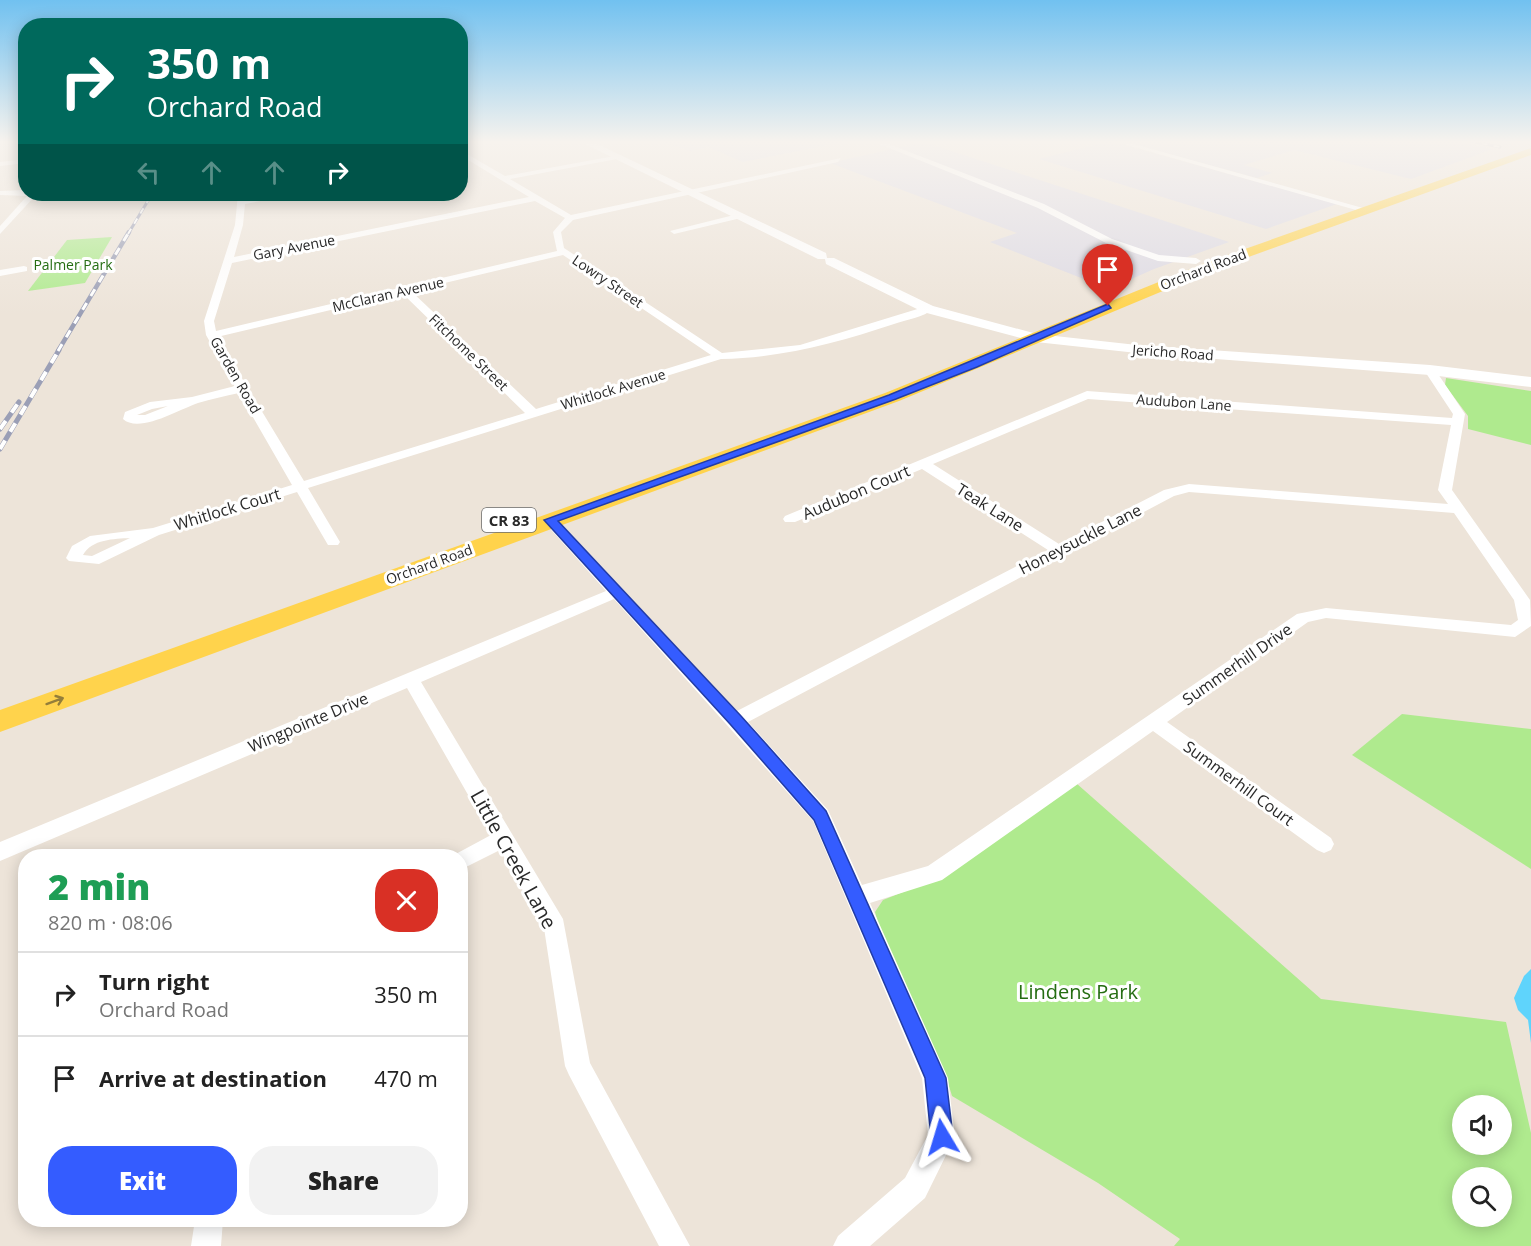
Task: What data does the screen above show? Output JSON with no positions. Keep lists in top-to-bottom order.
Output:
{
  "streets": {
    "main road": ["Orchard Road", "Jericho Road", "CR 83"],
    "street": [
      "Gary Avenue",
      "Lowry Street",
      "McClaran Avenue",
      "Fitchome Street",
      "Garden Road",
      "Whitlock Avenue",
      "Audubon Lane",
      "Audubon Court",
      "Teak Lane",
      "Whitlock Court",
      "Honeysuckle Lane",
      "Summerhill Drive",
      "Wingpointe Drive",
      "Summerhill Court",
      "Little Creek Lane"
    ]
  },
  "crossings": [
    ["Gary Avenue", "Garden Road"],
    ["Orchard Road", "Jericho Road"],
    ["Lowry Street", "McClaran Avenue"],
    ["Lowry Street", "Whitlock Avenue"],
    ["McClaran Avenue", "Fitchome Street"],
    ["McClaran Avenue", "Garden Road"],
    ["Fitchome Street", "Whitlock Avenue"],
    ["Jericho Road", "Whitlock Avenue"],
    ["Garden Road", "Whitlock Avenue"],
    ["Garden Road", "Whitlock Court"],
    ["Whitlock Avenue", "Whitlock Court"],
    ["Audubon Lane", "Audubon Court"],
    ["Audubon Lane", "Teak Lane"],
    ["Audubon Lane", "Summerhill Drive"],
    ["Audubon Court", "Teak Lane"],
    ["Teak Lane", "Honeysuckle Lane"],
    ["Honeysuckle Lane", "Summerhill Drive"],
    ["Summerhill Drive", "Summerhill Court"],
    ["Wingpointe Drive", "Little Creek Lane"]
  ],
  "parks": ["Palmer Park", "Lindens Park"],
  "page": {
    "turn": ["350 m", "Orchard Road"],
    "heading": ["2 min", "820 m · 08:06"],
    "list": [
      {
        "name": "Turn right",
        "note": "Orchard Road",
        "value": "350 m"
      },
      {
        "name": "Arrive at destination",
        "value": "470 m"
      }
    ],
    "buttons": ["Exit", "Share"]
  }
}
